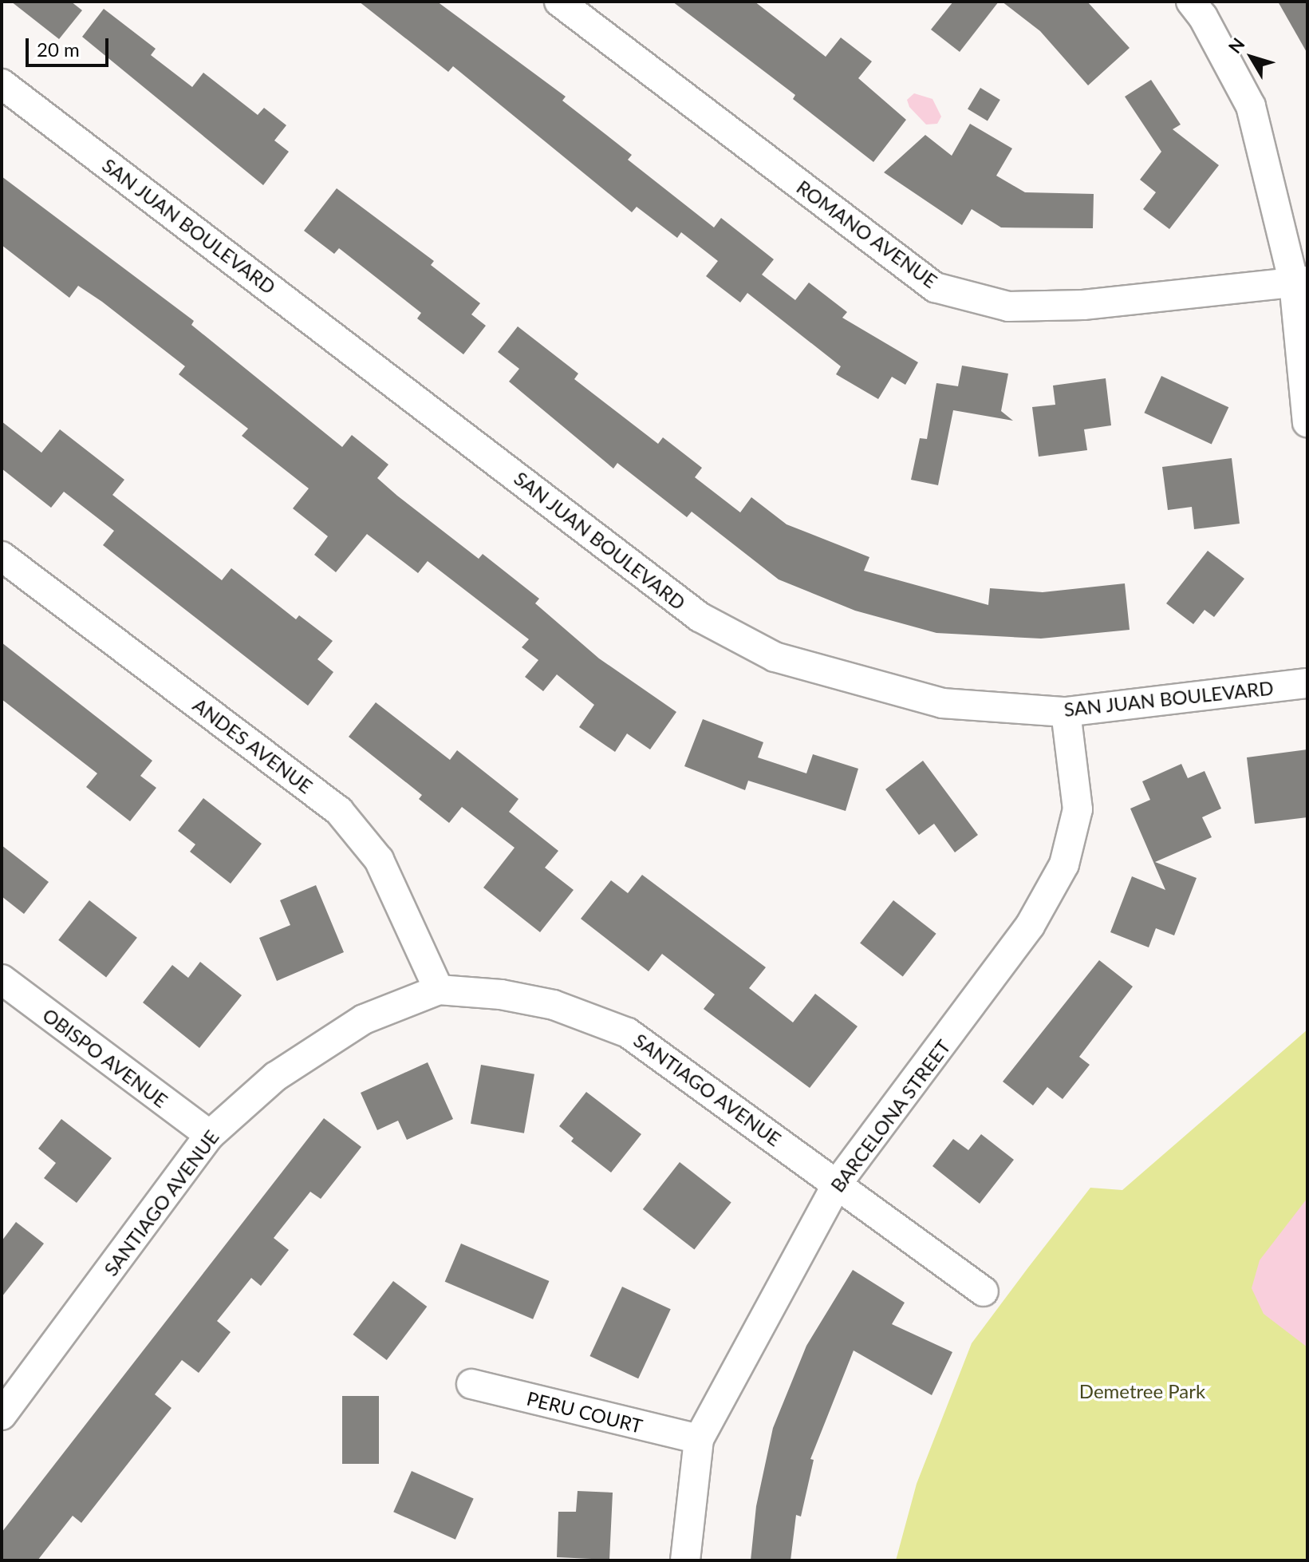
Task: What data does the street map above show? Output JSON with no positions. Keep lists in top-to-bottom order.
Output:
{
  "streets": {
    "street": [
      "SAN JUAN BOULEVARD",
      "ROMANO AVENUE",
      "ANDES AVENUE",
      "OBISPO AVENUE",
      "SANTIAGO AVENUE",
      "BARCELONA STREET",
      "PERU COURT"
    ]
  },
  "crossings": [
    ["SAN JUAN BOULEVARD", "BARCELONA STREET"],
    ["ANDES AVENUE", "SANTIAGO AVENUE"],
    ["OBISPO AVENUE", "SANTIAGO AVENUE"],
    ["SANTIAGO AVENUE", "BARCELONA STREET"],
    ["BARCELONA STREET", "PERU COURT"]
  ],
  "parks": ["Demetree Park"],
  "scale_bar": "20 m",
  "north": "top left"
}
